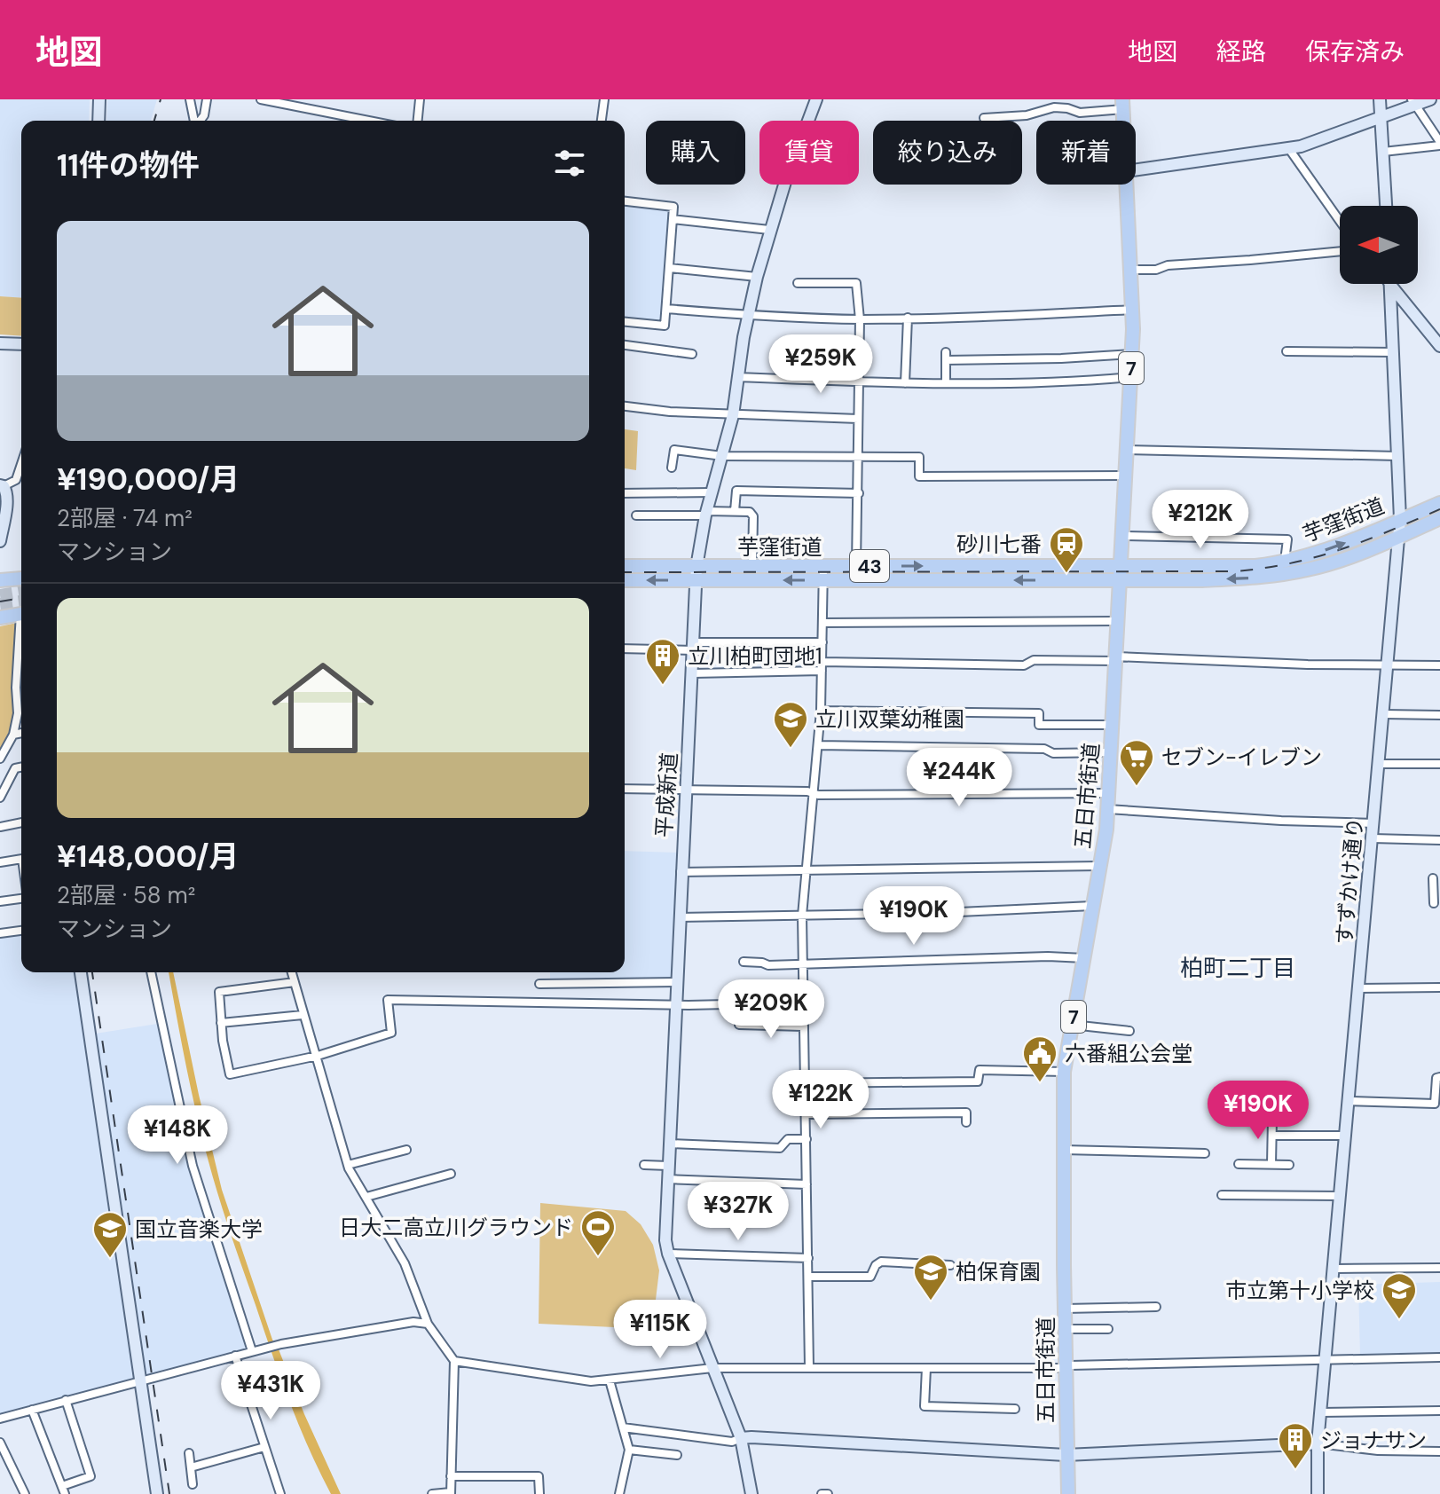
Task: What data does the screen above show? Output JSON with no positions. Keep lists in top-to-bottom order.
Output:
{
  "streets": {
    "main road": [
      "7",
      "芋窪街道",
      "43",
      "五日市街道"
    ],
    "street": ["平成新道", "すずかけ通り"]
  },
  "crossings": [
    ["芋窪街道", "平成新道"],
    ["芋窪街道", "五日市街道"],
    ["芋窪街道", "すずかけ通り"]
  ],
  "districts": ["柏町二丁目"],
  "places": {
    "station": ["砂川七番"],
    "building": ["立川柏町団地1", "ジョナサン"],
    "school or university": [
      "立川双葉幼稚園",
      "国立音楽大学",
      "柏保育園",
      "市立第十小学校"
    ],
    "supermarket": ["セブン-イレブン"],
    "public building": ["六番組公会堂"],
    "sports": ["日大二高立川グラウンド"]
  },
  "north": "left",
  "page": {
    "header": "地図",
    "nav": ["地図", "経路", "保存済み"],
    "chip": [
      "購入",
      "賃貸",
      "絞り込み",
      "新着"
    ],
    "heading": "11件の物件",
    "list": [
      {
        "name": "¥190,000/月",
        "note": "2部屋 · 74 m² · マンション"
      },
      {
        "name": "¥148,000/月",
        "note": "2部屋 · 58 m² · マンション"
      }
    ],
    "price": [
      "¥259K",
      "¥212K",
      "¥244K",
      "¥190K",
      "¥209K",
      "¥122K",
      "¥190K",
      "¥148K",
      "¥327K",
      "¥115K",
      "¥431K"
    ]
  }
}
